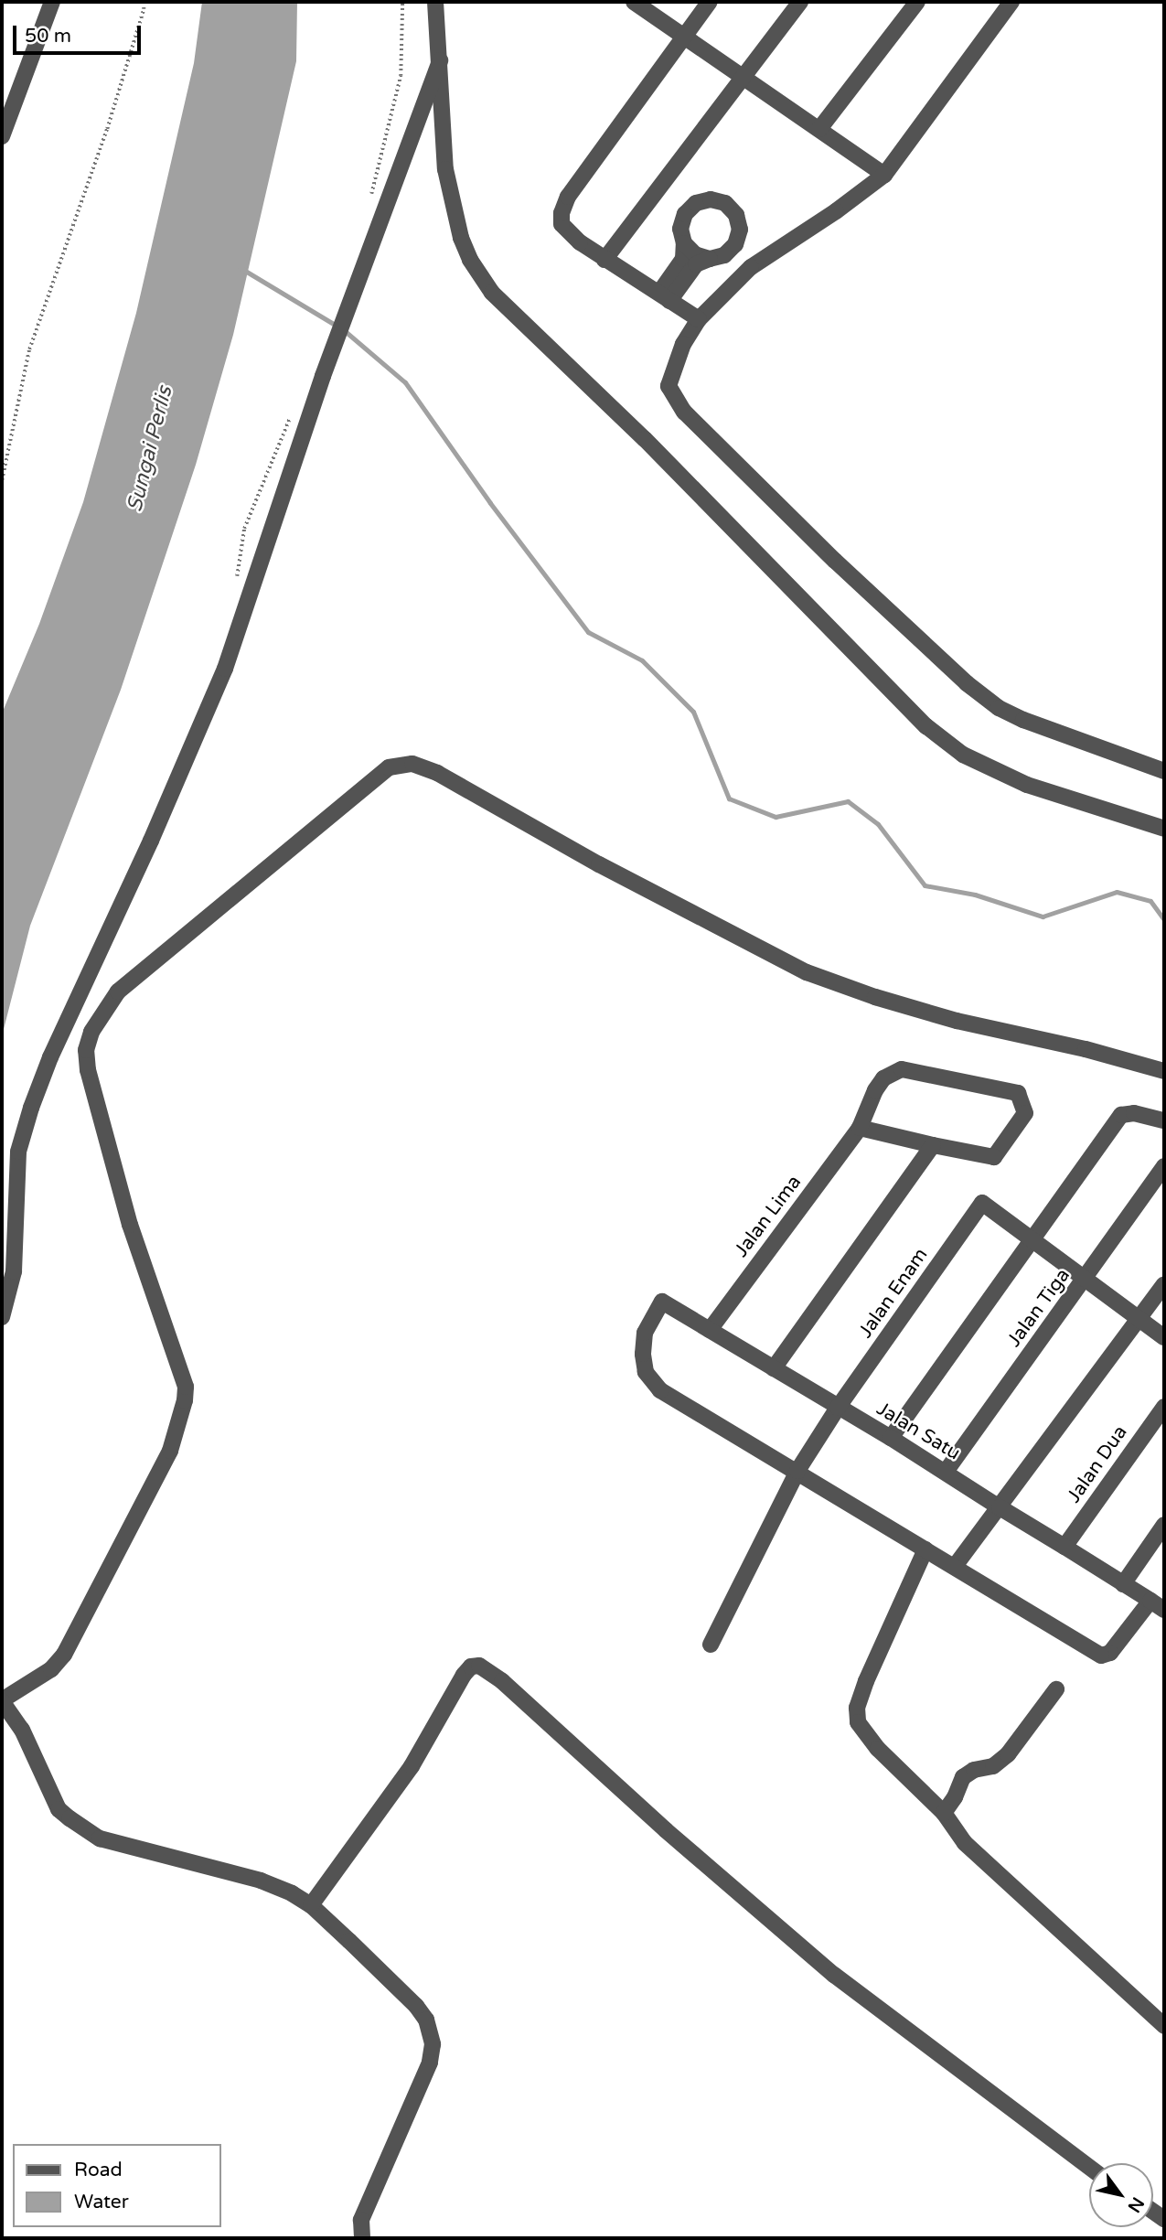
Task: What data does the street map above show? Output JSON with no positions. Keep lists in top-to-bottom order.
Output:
{
  "streets": {
    "street": [
      "Jalan Lima",
      "Jalan Enam",
      "Jalan Tiga",
      "Jalan Satu",
      "Jalan Dua"
    ]
  },
  "crossings": [
    ["Jalan Lima", "Jalan Satu"],
    ["Jalan Enam", "Jalan Satu"],
    ["Jalan Tiga", "Jalan Satu"],
    ["Jalan Satu", "Jalan Dua"]
  ],
  "water": ["Sungai Perlis"],
  "legend": ["Road", "Water"],
  "scale_bar": "50 m",
  "north": "bottom right"
}
